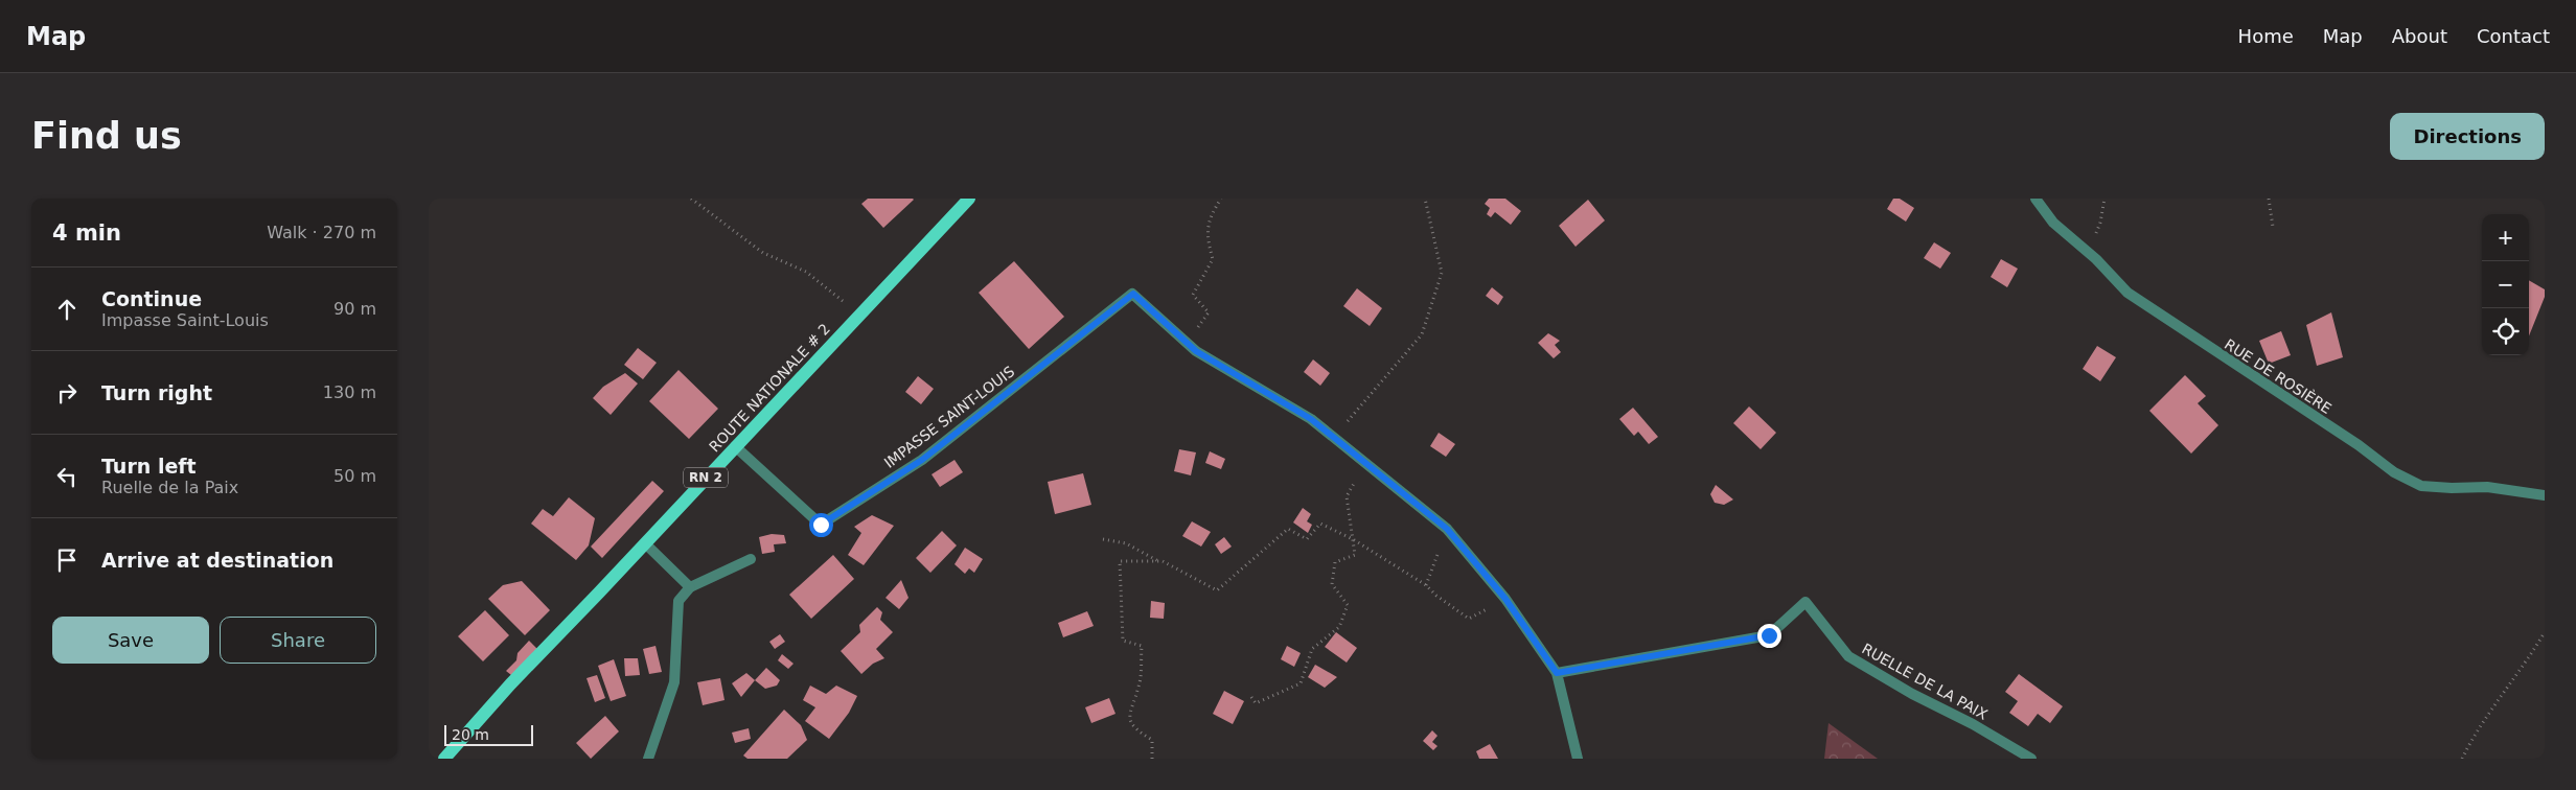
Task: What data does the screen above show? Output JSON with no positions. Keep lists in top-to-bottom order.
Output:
{
  "streets": {
    "main road": ["ROUTE NATIONALE # 2", "RN 2"],
    "street": ["RUE DE ROSIÈRE", "IMPASSE SAINT-LOUIS", "RUELLE DE LA PAIX"]
  },
  "crossings": [
    ["ROUTE NATIONALE # 2", "IMPASSE SAINT-LOUIS"]
  ],
  "scale_bar": "20 m",
  "page": {
    "header": "Map",
    "nav": [
      "Home",
      "Map",
      "About",
      "Contact"
    ],
    "buttons": [
      "Directions",
      ["Save", "Share"]
    ],
    "title": "Find us",
    "heading": ["4 min", "Walk · 270 m"],
    "map_buttons": ["+", "−"],
    "list": [
      ["Continue", "Impasse Saint-Louis", "90 m"],
      ["Turn right", "130 m"],
      ["Turn left", "Ruelle de la Paix", "50 m"],
      "Arrive at destination"
    ],
    "scale": "20 m"
  }
}
